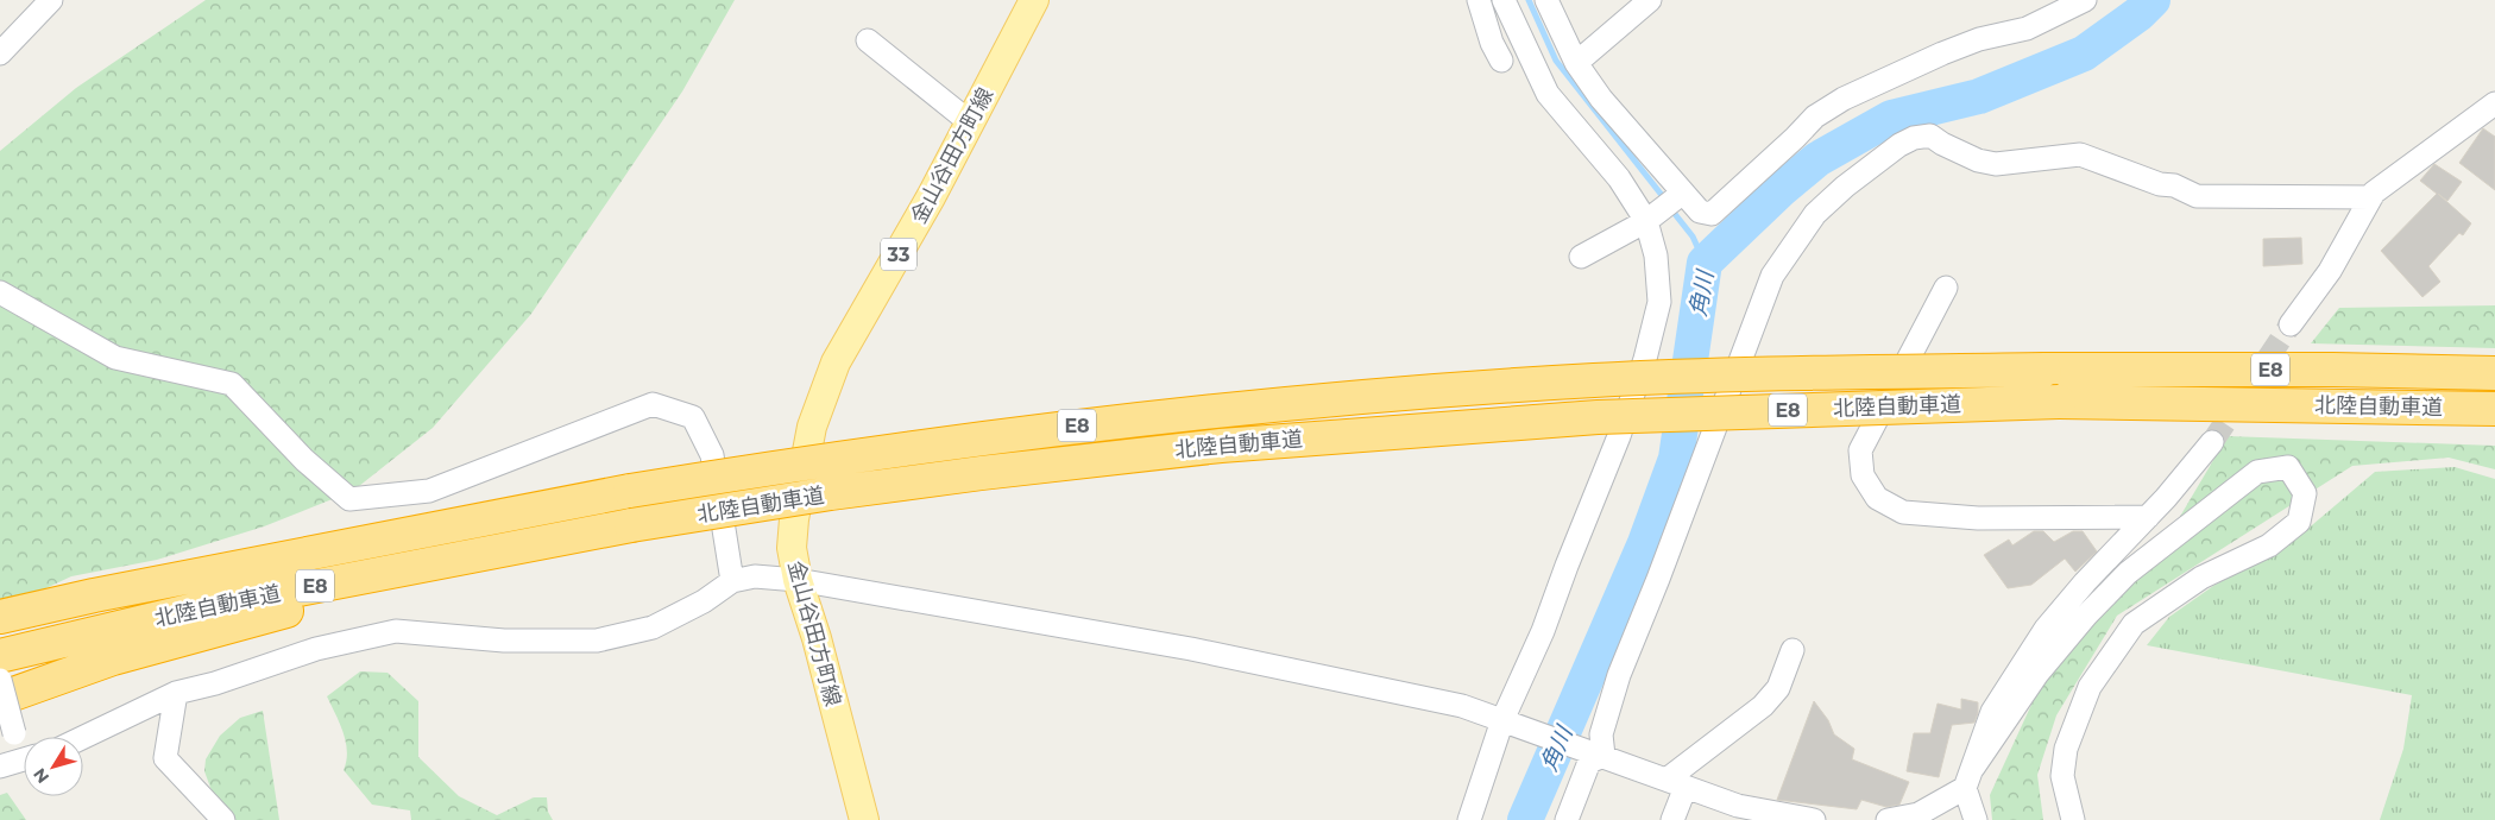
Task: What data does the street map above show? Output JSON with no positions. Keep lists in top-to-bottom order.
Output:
{
  "streets": {
    "highway": ["E8", "北陸自動車道"],
    "main road": ["金山谷田方町線", "33"]
  },
  "water": ["角川"],
  "north": "bottom left"
}
